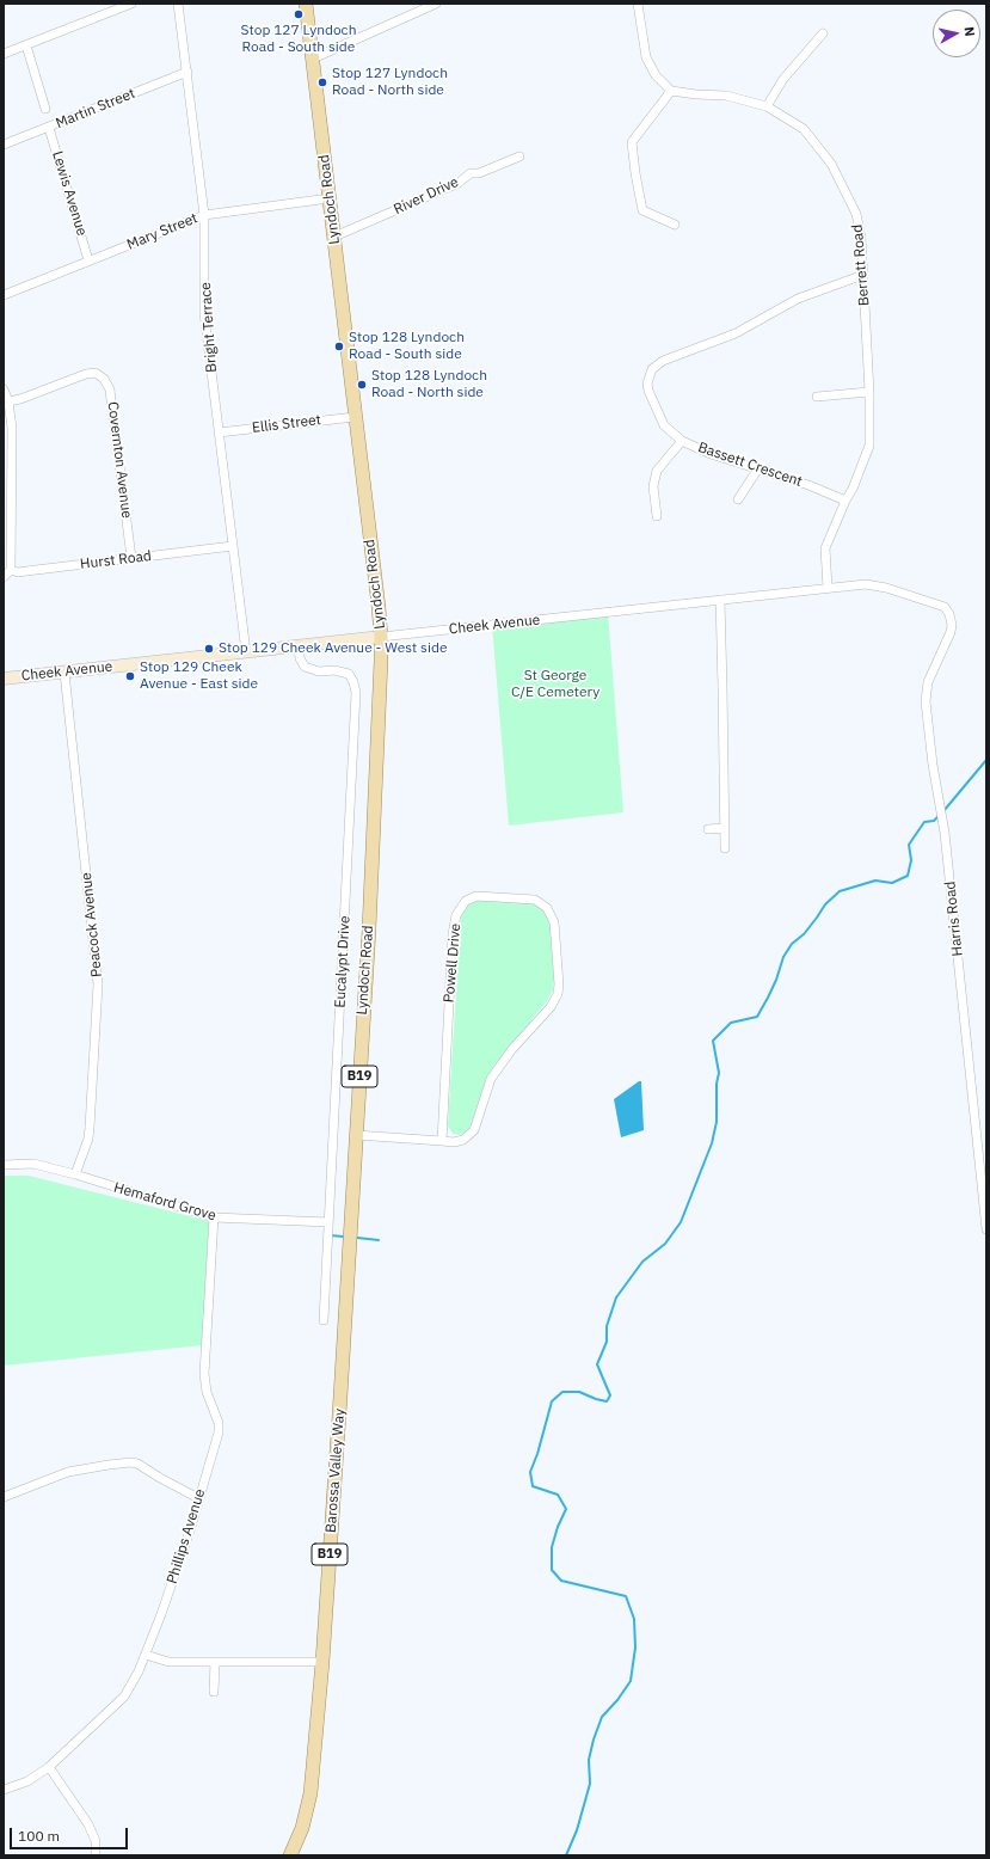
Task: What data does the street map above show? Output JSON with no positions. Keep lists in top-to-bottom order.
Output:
{
  "streets": {
    "main road": ["Lyndoch Road", "B19", "Barossa Valley Way"],
    "street": [
      "Martin Street",
      "Lewis Avenue",
      "River Drive",
      "Mary Street",
      "Berrett Road",
      "Bright Terrace",
      "Ellis Street",
      "Covernton Avenue",
      "Bassett Crescent",
      "Hurst Road",
      "Cheek Avenue",
      "Harris Road",
      "Peacock Avenue",
      "Eucalypt Drive",
      "Powell Drive",
      "Hemaford Grove",
      "Phillips Avenue"
    ]
  },
  "crossings": [
    ["Martin Street", "Lewis Avenue"],
    ["Martin Street", "Bright Terrace"],
    ["Lewis Avenue", "Mary Street"],
    ["River Drive", "Lyndoch Road"],
    ["Lyndoch Road", "Mary Street"],
    ["Lyndoch Road", "Ellis Street"],
    ["Lyndoch Road", "Cheek Avenue"],
    ["Lyndoch Road", "Powell Drive"],
    ["Lyndoch Road", "Barossa Valley Way"],
    ["Mary Street", "Bright Terrace"],
    ["Berrett Road", "Bassett Crescent"],
    ["Berrett Road", "Cheek Avenue"],
    ["Bright Terrace", "Ellis Street"],
    ["Bright Terrace", "Hurst Road"],
    ["Bright Terrace", "Cheek Avenue"],
    ["Covernton Avenue", "Hurst Road"],
    ["Cheek Avenue", "Harris Road"],
    ["Cheek Avenue", "Peacock Avenue"],
    ["Cheek Avenue", "Eucalypt Drive"],
    ["Peacock Avenue", "Hemaford Grove"],
    ["Eucalypt Drive", "Hemaford Grove"],
    ["Hemaford Grove", "Phillips Avenue"]
  ],
  "parks": ["St George C/E Cemetery"],
  "places": [
    "Stop 127 Lyndoch Road - South side",
    "Stop 127 Lyndoch Road - North side",
    "Stop 128 Lyndoch Road - South side",
    "Stop 128 Lyndoch Road - North side",
    "Stop 129 Cheek Avenue - West side",
    "Stop 129 Cheek Avenue - East side"
  ],
  "scale_bar": "100 m",
  "north": "right"
}
